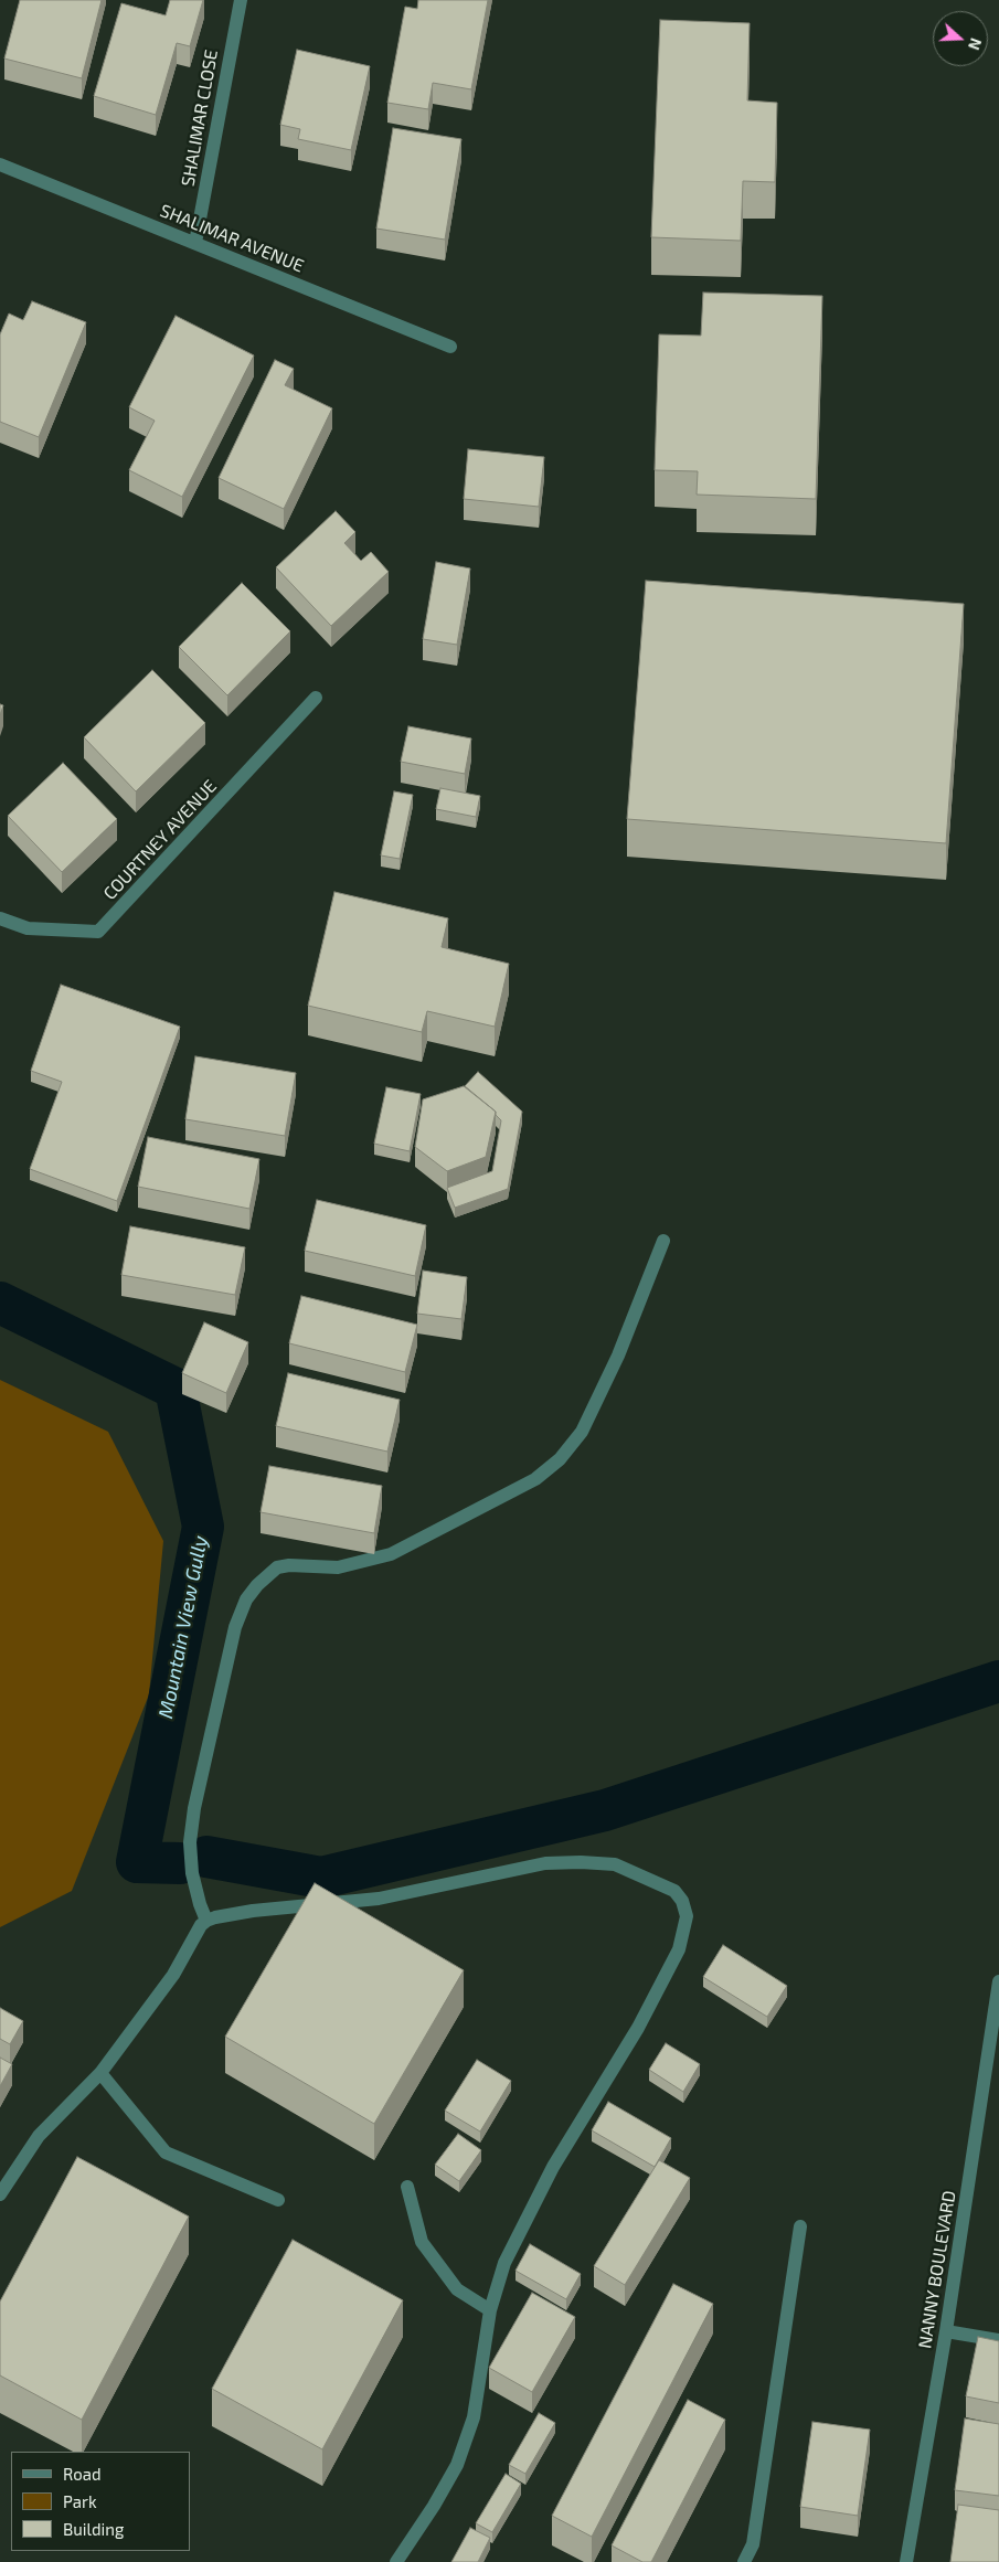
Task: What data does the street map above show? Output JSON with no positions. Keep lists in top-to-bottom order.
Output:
{
  "streets": {
    "street": [
      "SHALIMAR CLOSE",
      "SHALIMAR AVENUE",
      "COURTNEY AVENUE",
      "NANNY BOULEVARD"
    ]
  },
  "crossings": [
    ["SHALIMAR CLOSE", "SHALIMAR AVENUE"]
  ],
  "water": ["Mountain View Gully"],
  "legend": ["Road", "Park", "Building"],
  "north": "right"
}
